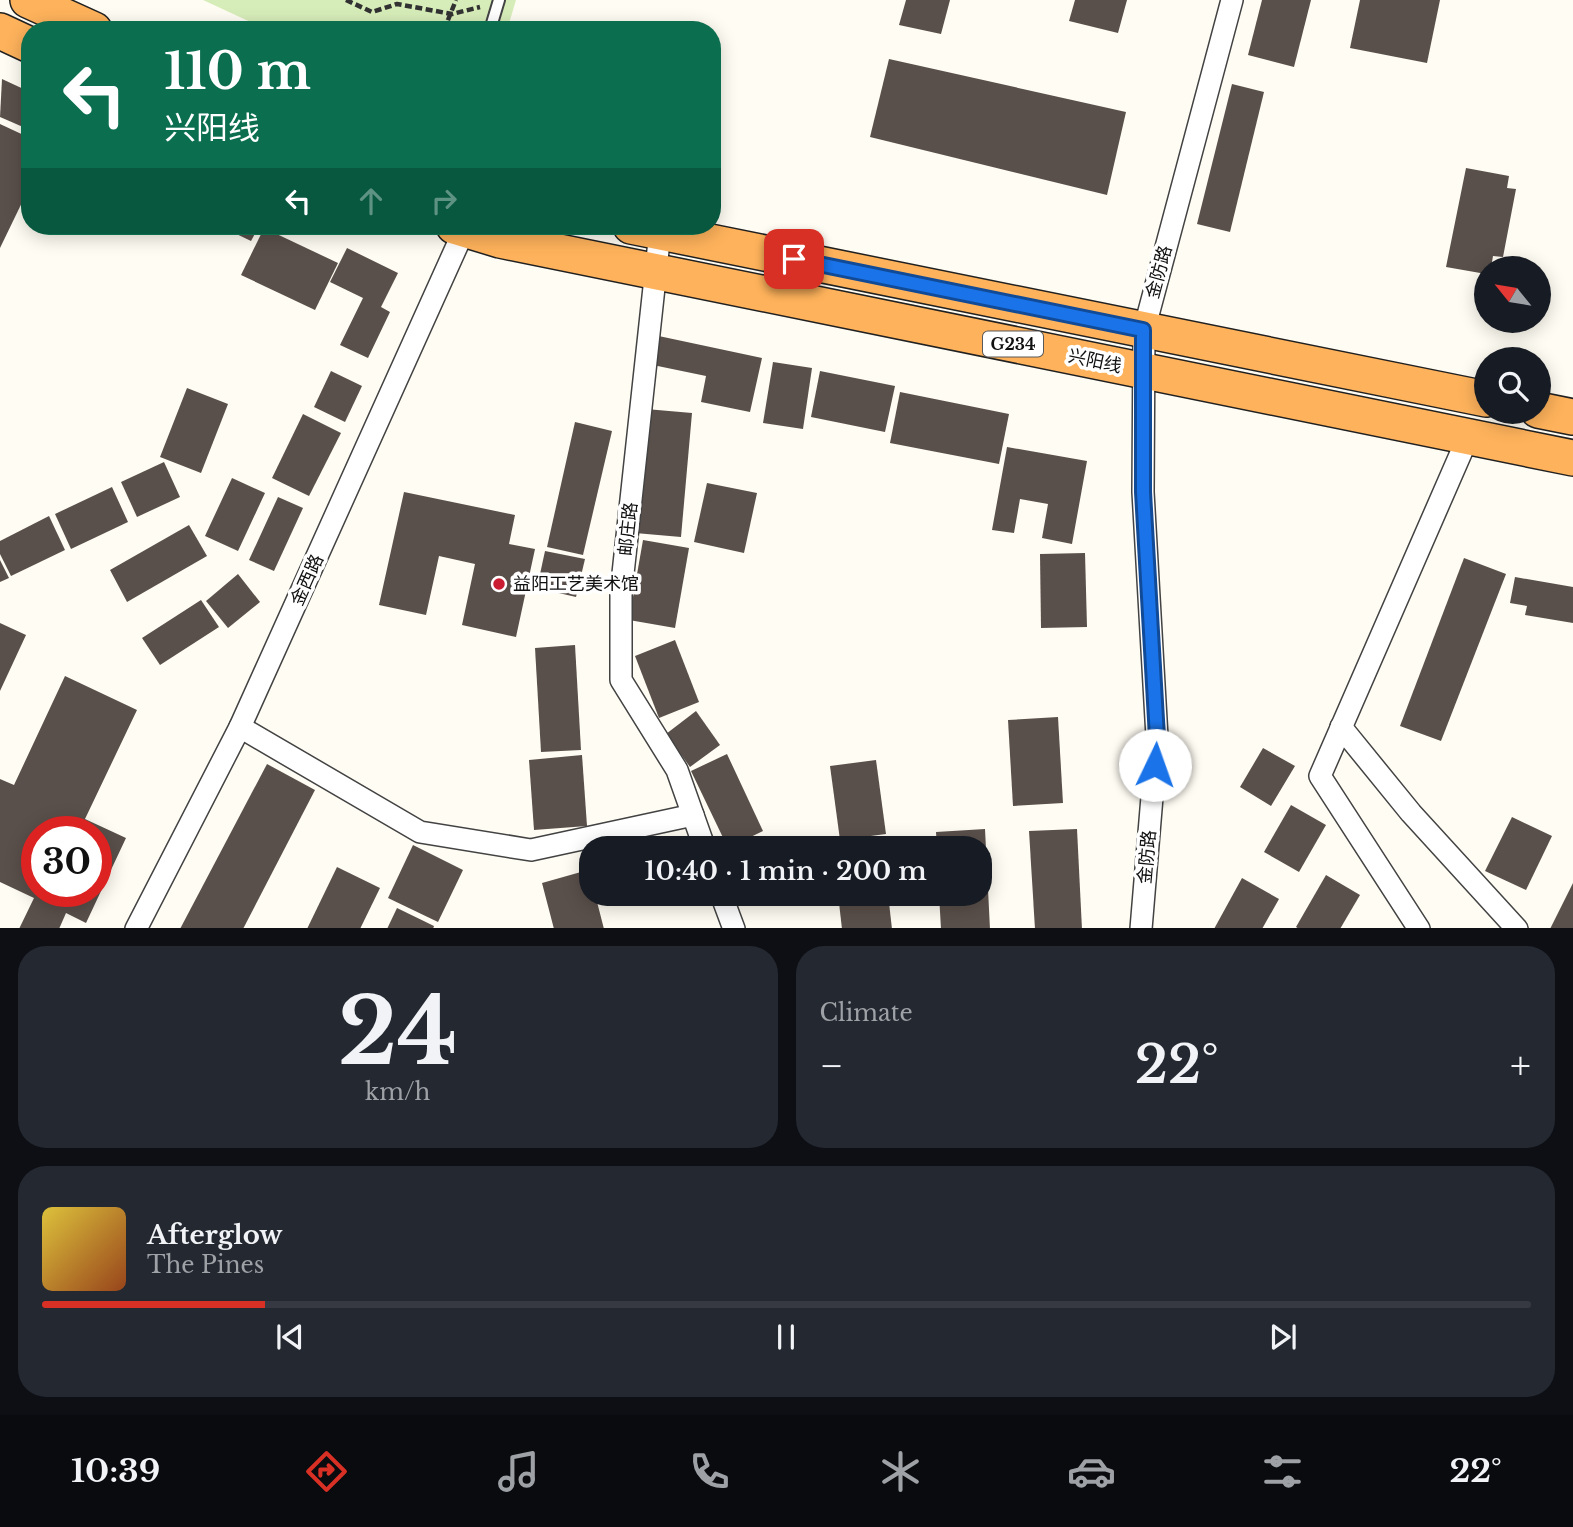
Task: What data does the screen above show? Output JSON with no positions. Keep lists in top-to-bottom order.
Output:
{
  "streets": {
    "highway": ["G234", "兴阳线"],
    "street": ["金防路", "邮庄路", "金西路"]
  },
  "crossings": [
    ["金防路", "G234"],
    ["金防路", "兴阳线"],
    ["兴阳线", "邮庄路"]
  ],
  "places": ["益阳工艺美术馆"],
  "north": "top left",
  "page": {
    "turn": ["110 m", "兴阳线"],
    "limit": "30",
    "trip": "10:40 · 1 min · 200 m",
    "tile": [
      ["24", "km/h"],
      "Climate"
    ],
    "heat": ["−", "22°", "+"],
    "song": ["Afterglow", "The Pines"],
    "tabs": ["10:39", "22°"]
  }
}
